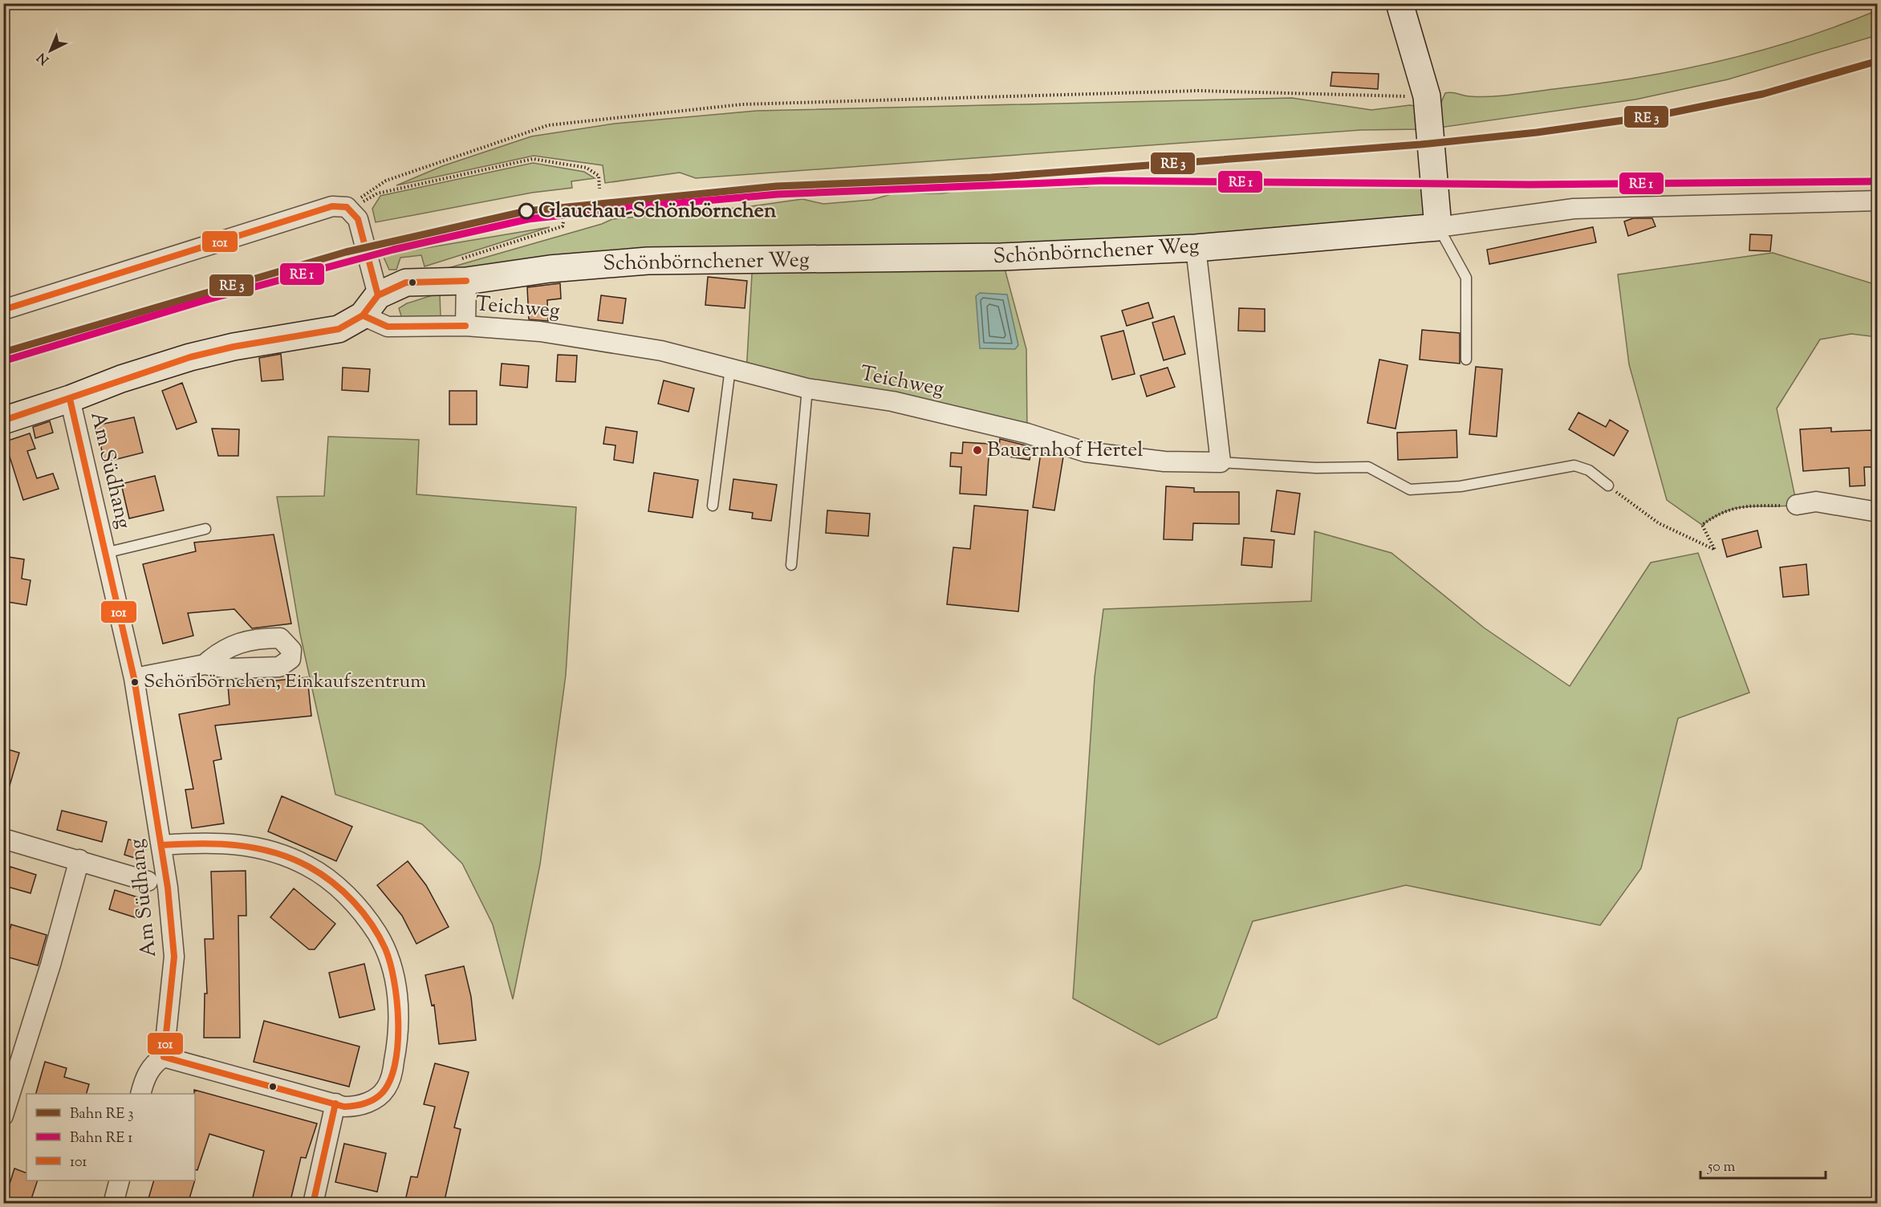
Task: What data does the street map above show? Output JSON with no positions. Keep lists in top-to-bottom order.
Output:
{
  "streets": {
    "street": ["Schönbörnchener Weg", "Teichweg", "Am Südhang"]
  },
  "crossings": [
    ["Schönbörnchener Weg", "Teichweg"],
    ["Schönbörnchener Weg", "Am Südhang"]
  ],
  "places": ["Glauchau-Schönbörnchen", "Bauernhof Hertel", "Schönbörnchen, Einkaufszentrum"],
  "lines": ["transit line 101"],
  "legend": ["Bahn RE 3", "Bahn RE 1", "101"],
  "scale_bar": "50 m",
  "north": "bottom left"
}
